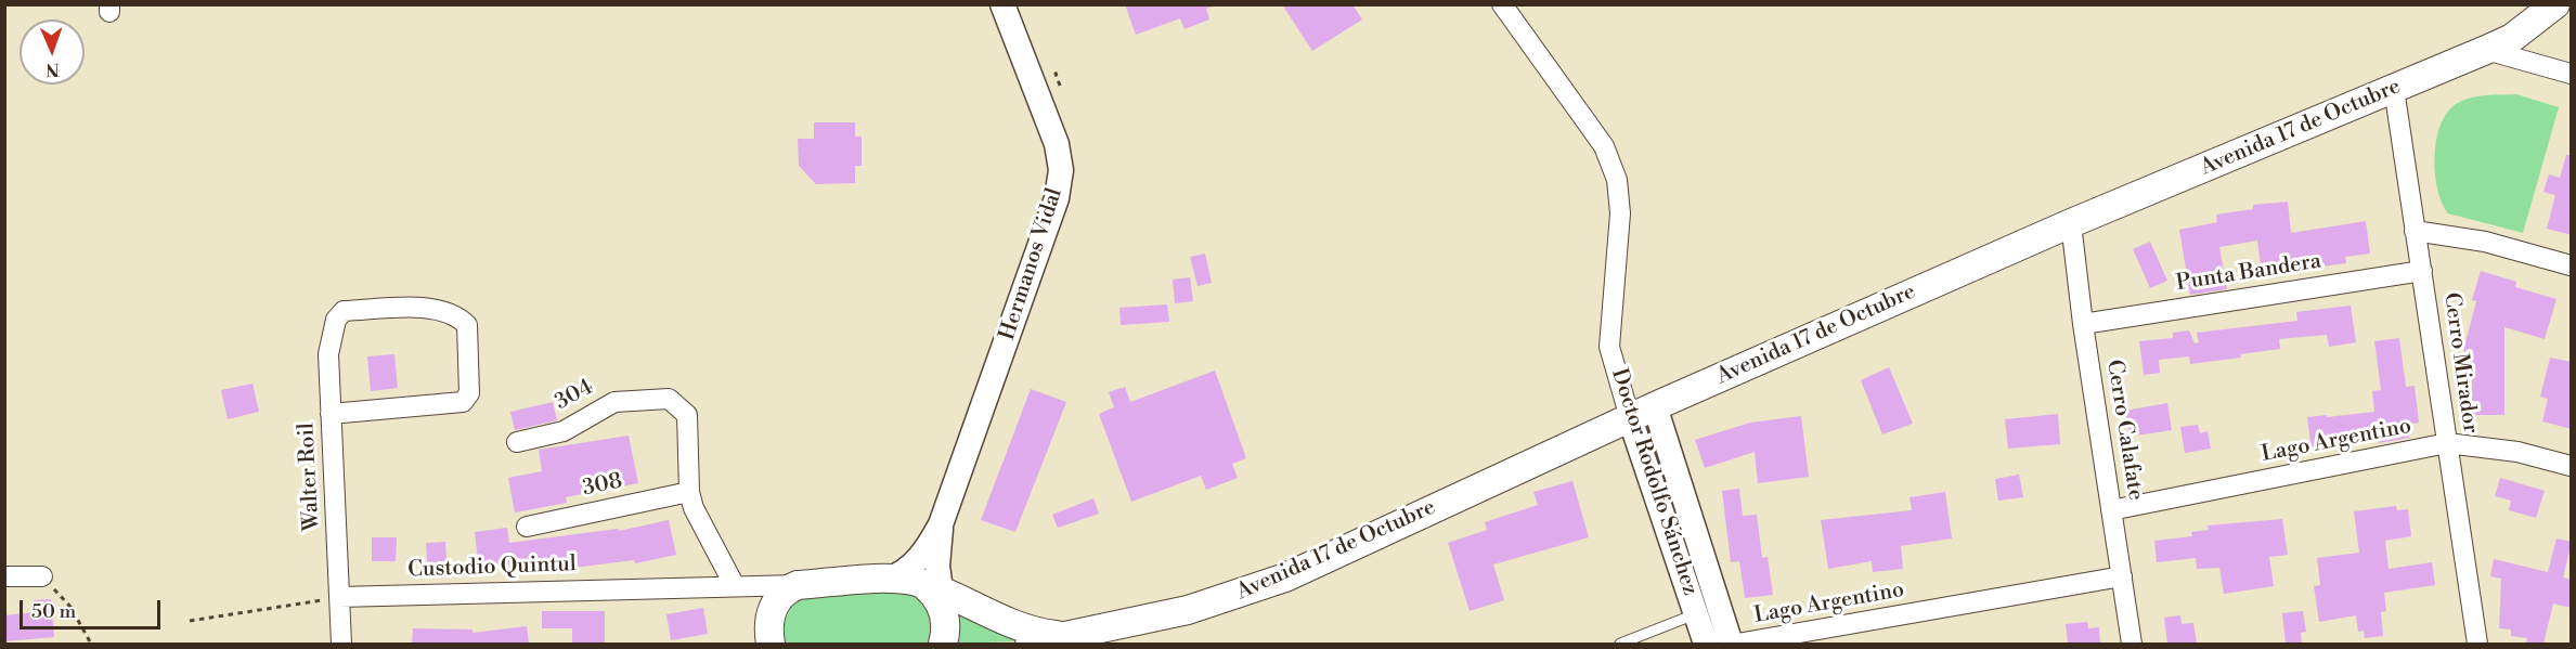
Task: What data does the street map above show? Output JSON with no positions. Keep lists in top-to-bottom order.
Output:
{
  "streets": {
    "main road": ["Avenida 17 de Octubre"],
    "street": [
      "Hermanos Vidal",
      "Punta Bandera",
      "Cerro Mirador",
      "304",
      "Cerro Calafate",
      "Lago Argentino",
      "Walter Roil",
      "Doctor Rodolfo Sánchez",
      "308",
      "Custodio Quintul"
    ]
  },
  "crossings": [
    ["Avenida 17 de Octubre", "Hermanos Vidal"],
    ["Avenida 17 de Octubre", "Cerro Mirador"],
    ["Avenida 17 de Octubre", "Cerro Calafate"],
    ["Avenida 17 de Octubre", "Doctor Rodolfo Sánchez"],
    ["Avenida 17 de Octubre", "Custodio Quintul"],
    ["Punta Bandera", "Cerro Mirador"],
    ["Punta Bandera", "Cerro Calafate"],
    ["Cerro Mirador", "Lago Argentino"],
    ["304", "308"],
    ["Cerro Calafate", "Lago Argentino"],
    ["Walter Roil", "Custodio Quintul"]
  ],
  "scale_bar": "50 m",
  "north": "bottom"
}
